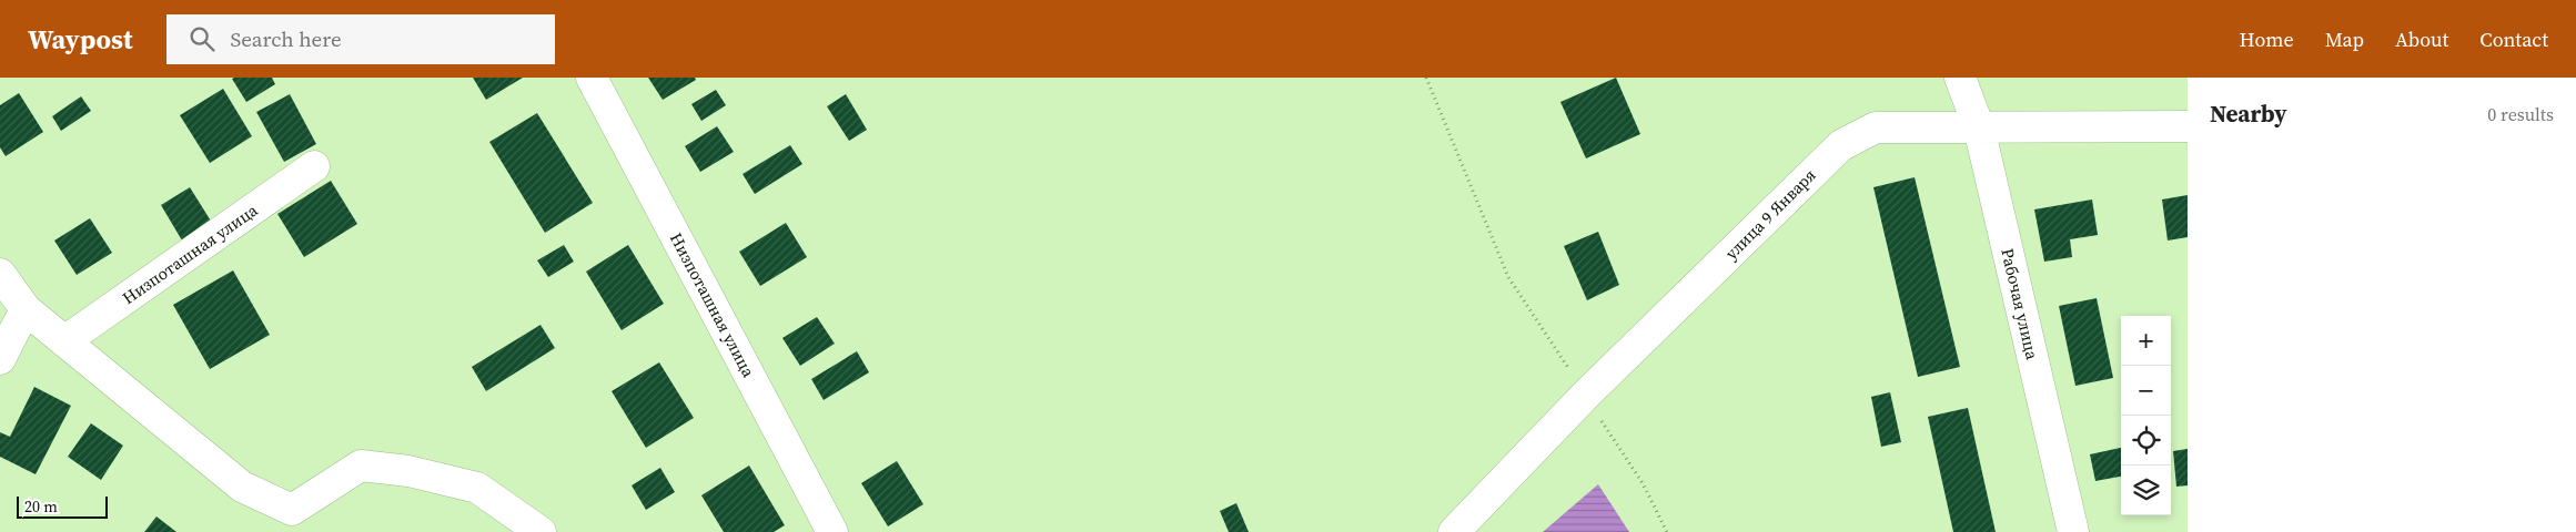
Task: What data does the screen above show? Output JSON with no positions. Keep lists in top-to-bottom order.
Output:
{
  "streets": {
    "street": ["улица 9 Января", "Низпоташная улица", "Рабочая улица"]
  },
  "crossings": [
    ["улица 9 Января", "Рабочая улица"]
  ],
  "scale_bar": "20 m",
  "page": {
    "header": "Waypost",
    "search": "Search here",
    "nav": [
      "Home",
      "Map",
      "About",
      "Contact"
    ],
    "heading": ["Nearby", "0 results"],
    "map_buttons": ["+", "−"],
    "scale": "20 m"
  }
}
